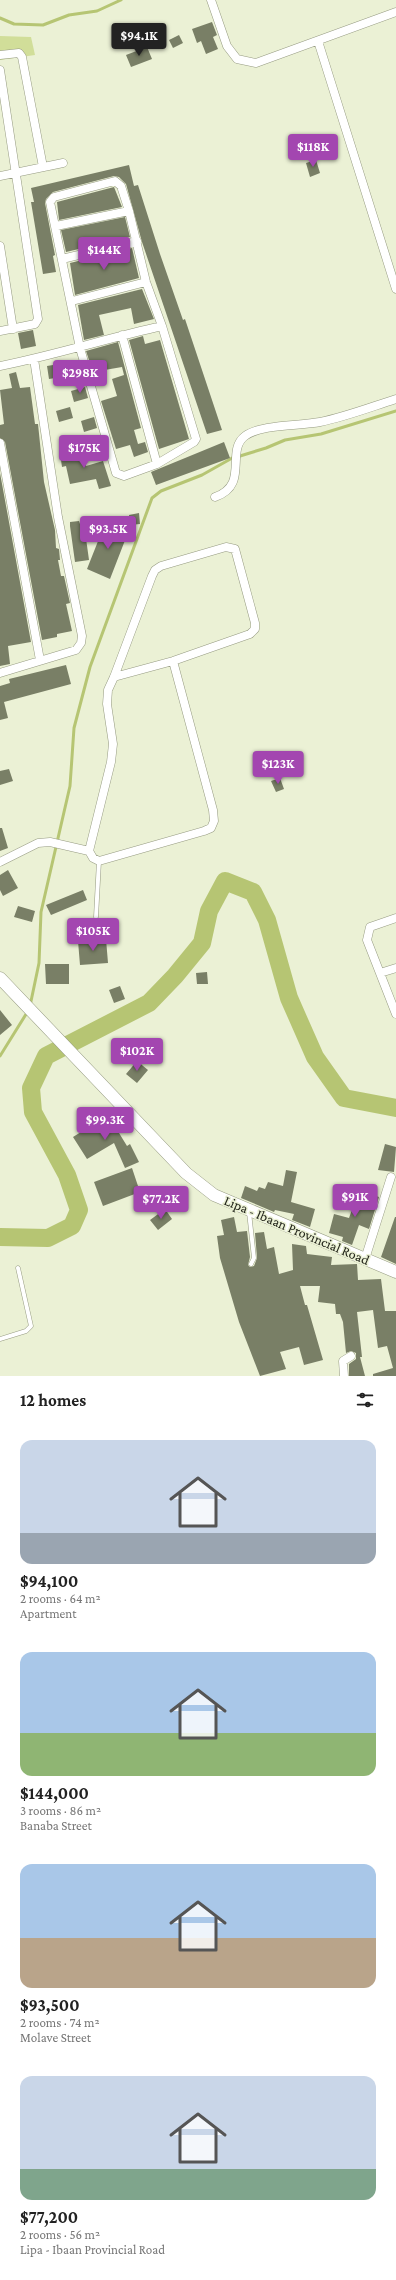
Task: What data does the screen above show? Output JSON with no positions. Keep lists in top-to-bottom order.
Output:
{
  "streets": {
    "main road": ["Lipa - Ibaan Provincial Road"]
  },
  "page": {
    "price": [
      "$94.1K",
      "$118K",
      "$144K",
      "$298K",
      "$175K",
      "$93.5K",
      "$123K",
      "$105K",
      "$102K",
      "$99.3K",
      "$91K",
      "$77.2K"
    ],
    "heading": "12 homes",
    "list": [
      {
        "name": "$94,100",
        "note": "2 rooms · 64 m² · Apartment"
      },
      {
        "name": "$144,000",
        "note": "3 rooms · 86 m² · Banaba Street"
      },
      {
        "name": "$93,500",
        "note": "2 rooms · 74 m² · Molave Street"
      },
      {
        "name": "$77,200",
        "note": "2 rooms · 56 m² · Lipa - Ibaan Provincial Road"
      }
    ]
  }
}
